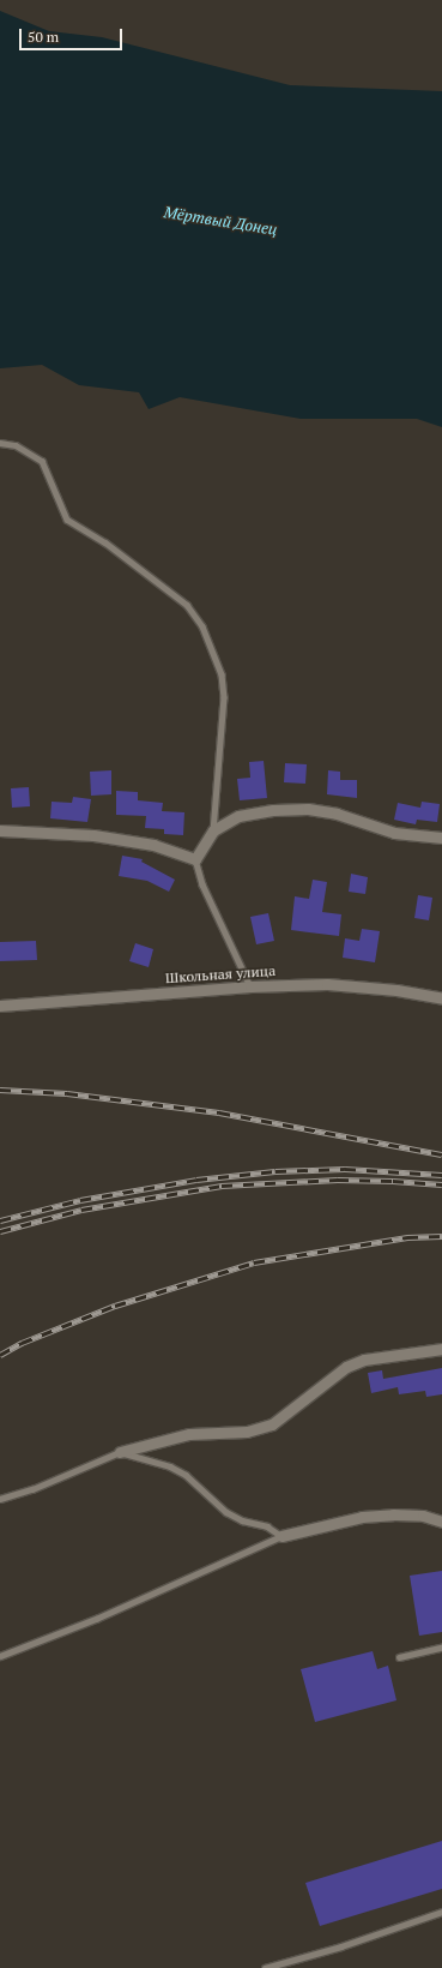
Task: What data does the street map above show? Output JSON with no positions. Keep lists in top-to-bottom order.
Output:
{
  "streets": {
    "street": ["Школьная улица"]
  },
  "water": ["Мёртвый Донец"],
  "scale_bar": "50 m"
}
